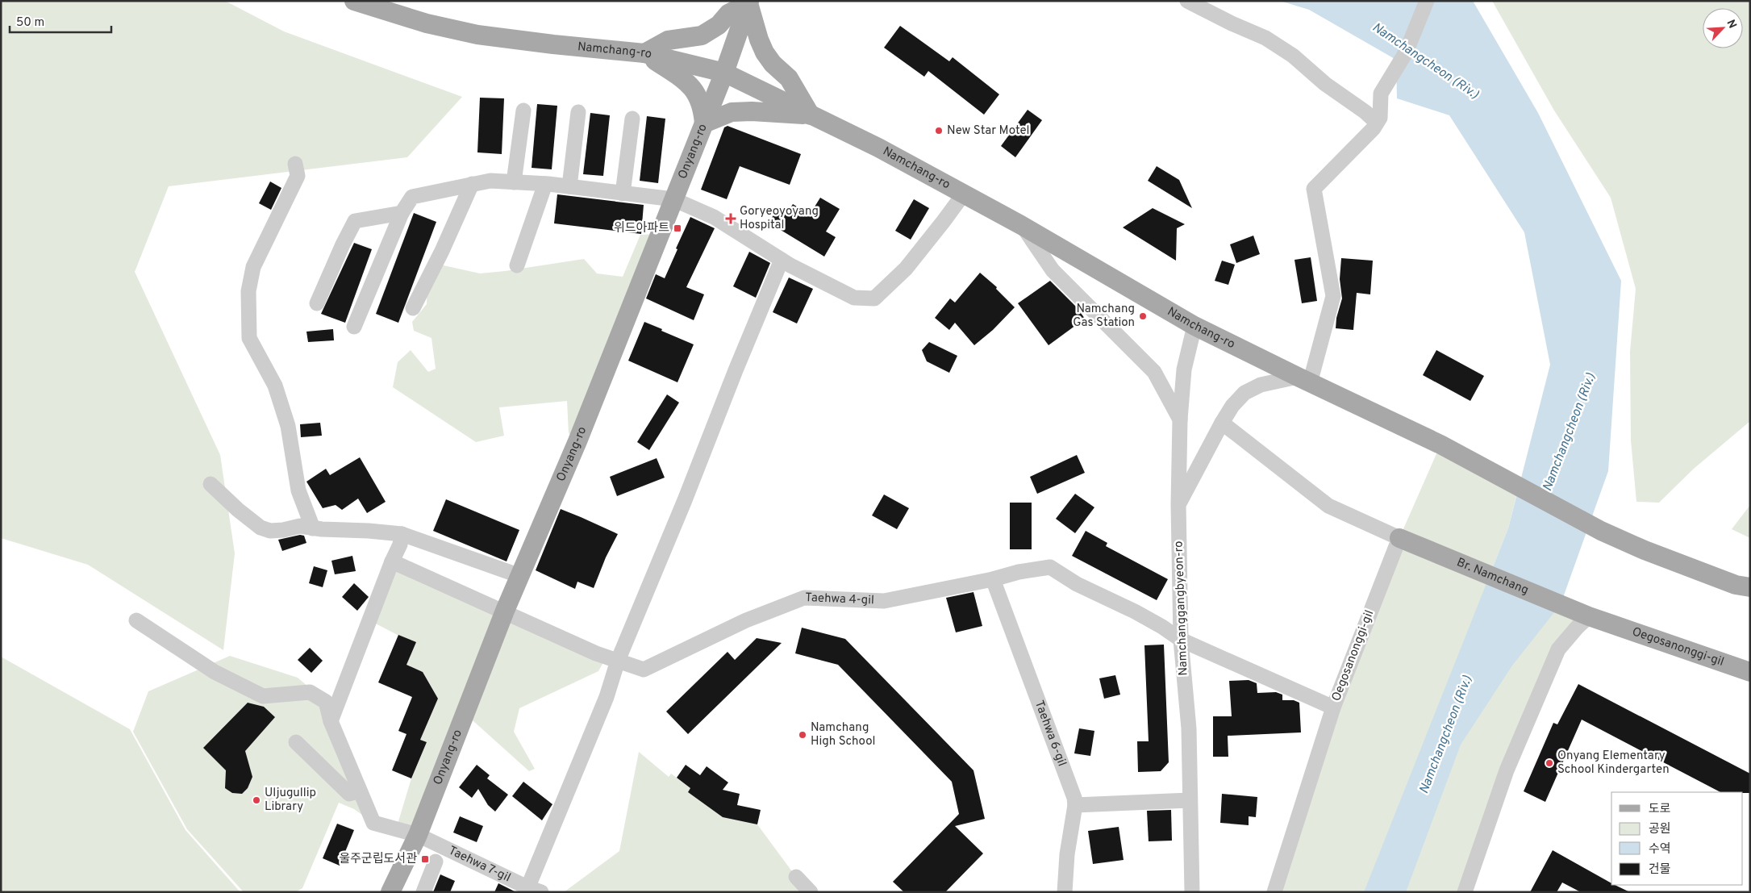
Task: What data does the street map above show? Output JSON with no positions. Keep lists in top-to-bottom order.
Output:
{
  "streets": {
    "main road": [
      "Namchang-ro",
      "Onyang-ro",
      "Br. Namchang",
      "Oegosanonggi-gil"
    ],
    "street": [
      "Taehwa 4-gil",
      "Namchanggangbyeon-ro",
      "Taehwa 6-gil",
      "Taehwa 7-gil"
    ]
  },
  "crossings": [
    ["Namchang-ro", "Onyang-ro"],
    ["Namchang-ro", "Namchanggangbyeon-ro"],
    ["Onyang-ro", "Taehwa 4-gil"],
    ["Onyang-ro", "Taehwa 7-gil"],
    ["Br. Namchang", "Oegosanonggi-gil"],
    ["Taehwa 4-gil", "Namchanggangbyeon-ro"],
    ["Taehwa 4-gil", "Oegosanonggi-gil"],
    ["Taehwa 4-gil", "Taehwa 6-gil"],
    ["Namchanggangbyeon-ro", "Oegosanonggi-gil"]
  ],
  "water": ["Namchangcheon (Riv.)"],
  "places": {
    "other": [
      "New Star Motel",
      "Namchang Gas Station",
      "Namchang High School",
      "Onyang Elementary School Kindergarten",
      "Uljugullip Library"
    ],
    "health": ["Goryeoyoyang Hospital"],
    "transit": ["위드아파트", "울주군립도서관"]
  },
  "legend": [
    "도로",
    "공원",
    "수역",
    "건물"
  ],
  "scale_bar": "50 m",
  "north": "top right"
}
